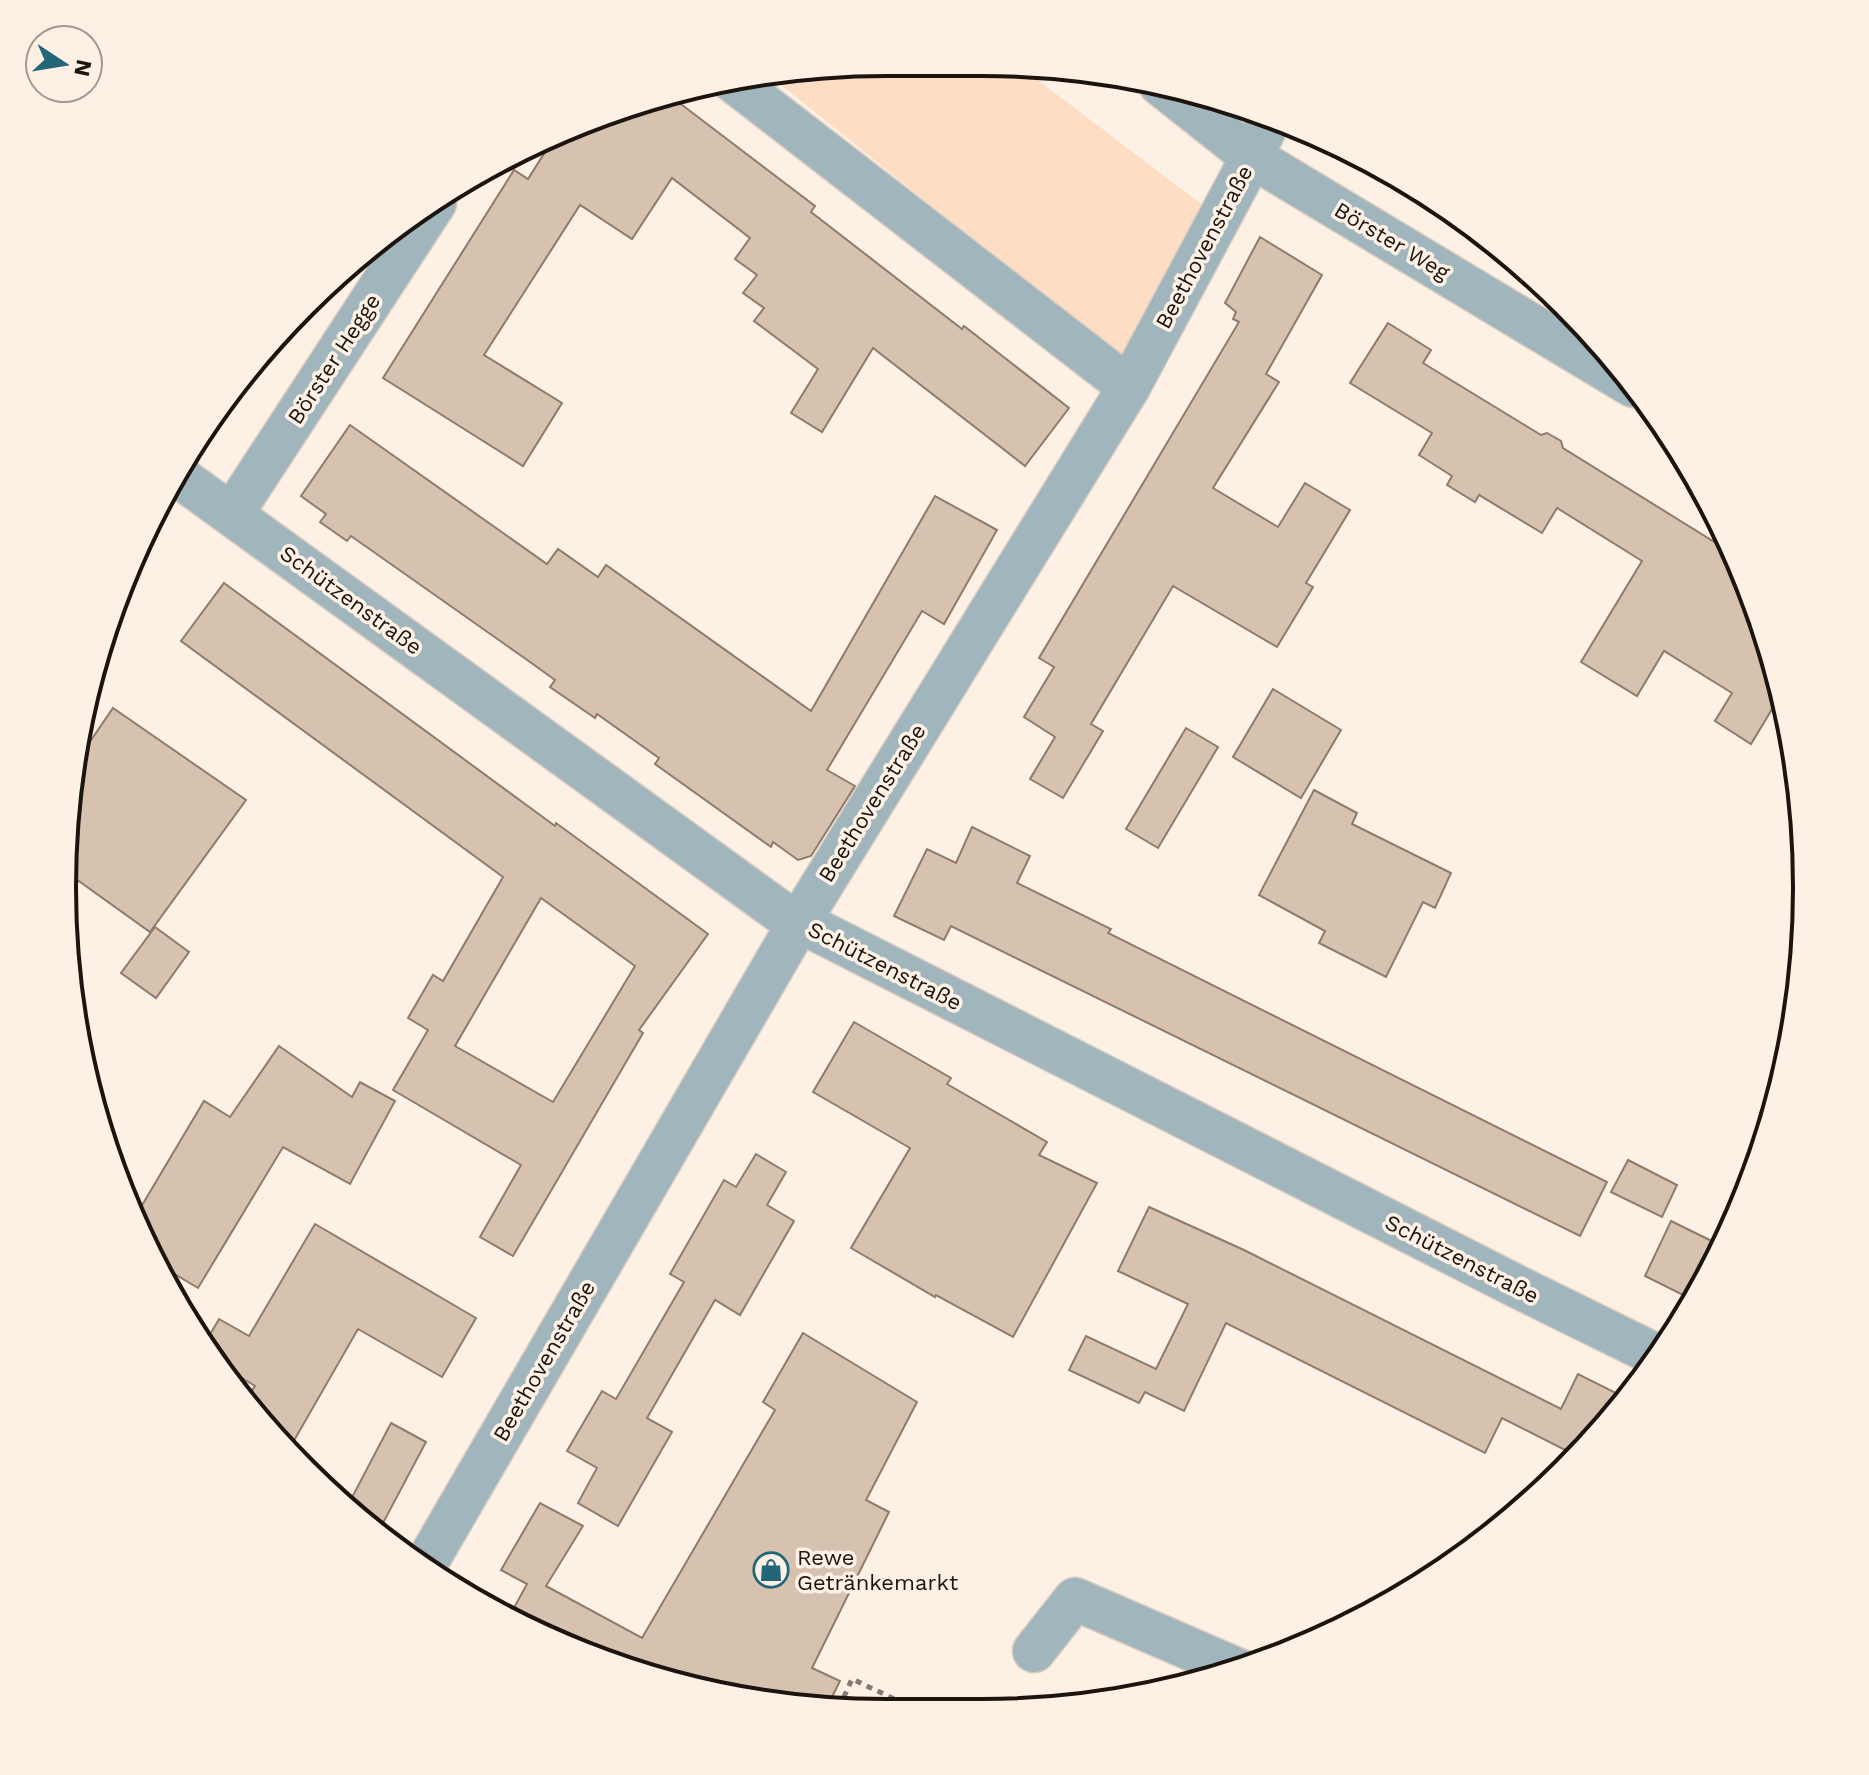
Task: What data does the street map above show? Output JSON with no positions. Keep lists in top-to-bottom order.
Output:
{
  "streets": {
    "street": [
      "Börster Weg",
      "Beethovenstraße",
      "Börster Hegge",
      "Schützenstraße"
    ]
  },
  "crossings": [
    ["Börster Weg", "Beethovenstraße"],
    ["Beethovenstraße", "Schützenstraße"],
    ["Börster Hegge", "Schützenstraße"]
  ],
  "places": {
    "shop": ["Rewe Getränkemarkt"]
  },
  "north": "right"
}
